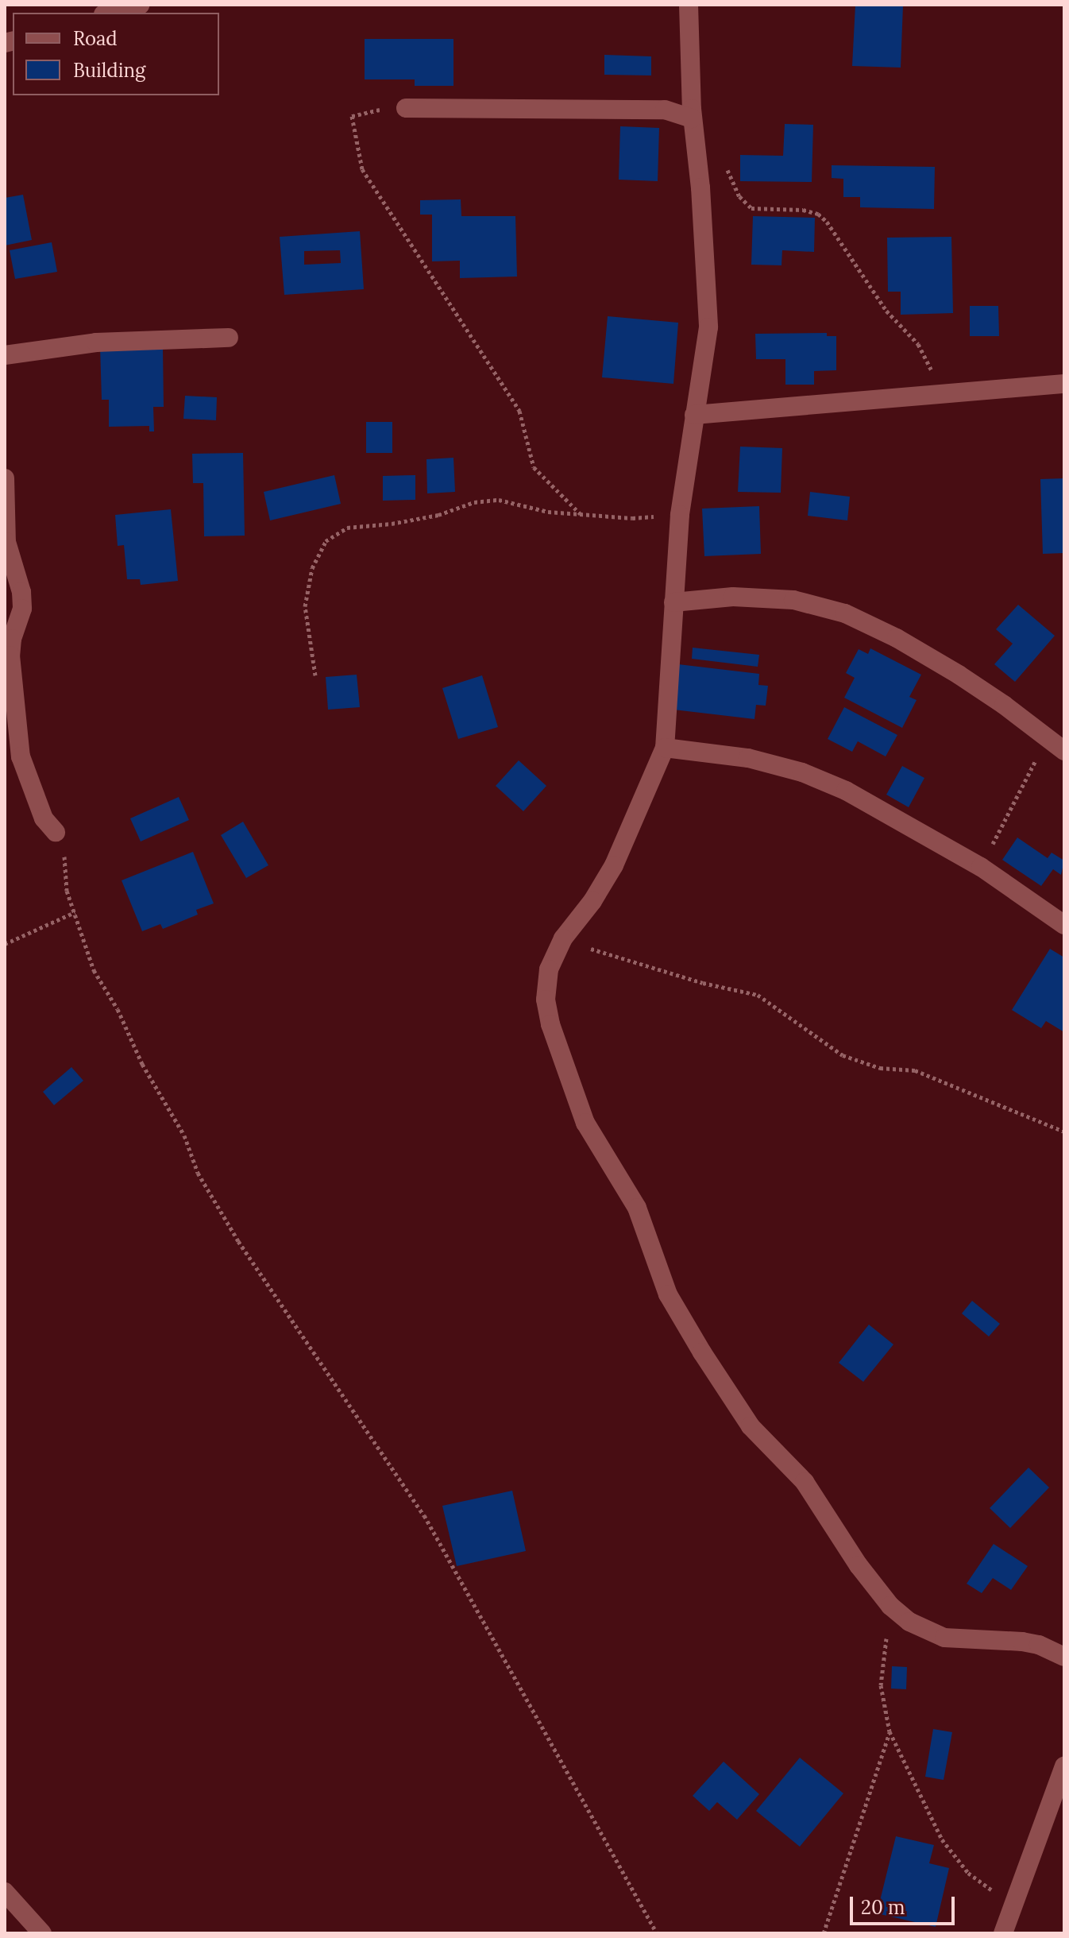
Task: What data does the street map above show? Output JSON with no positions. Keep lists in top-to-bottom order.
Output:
{
  "legend": ["Road", "Building"],
  "scale_bar": "20 m"
}
